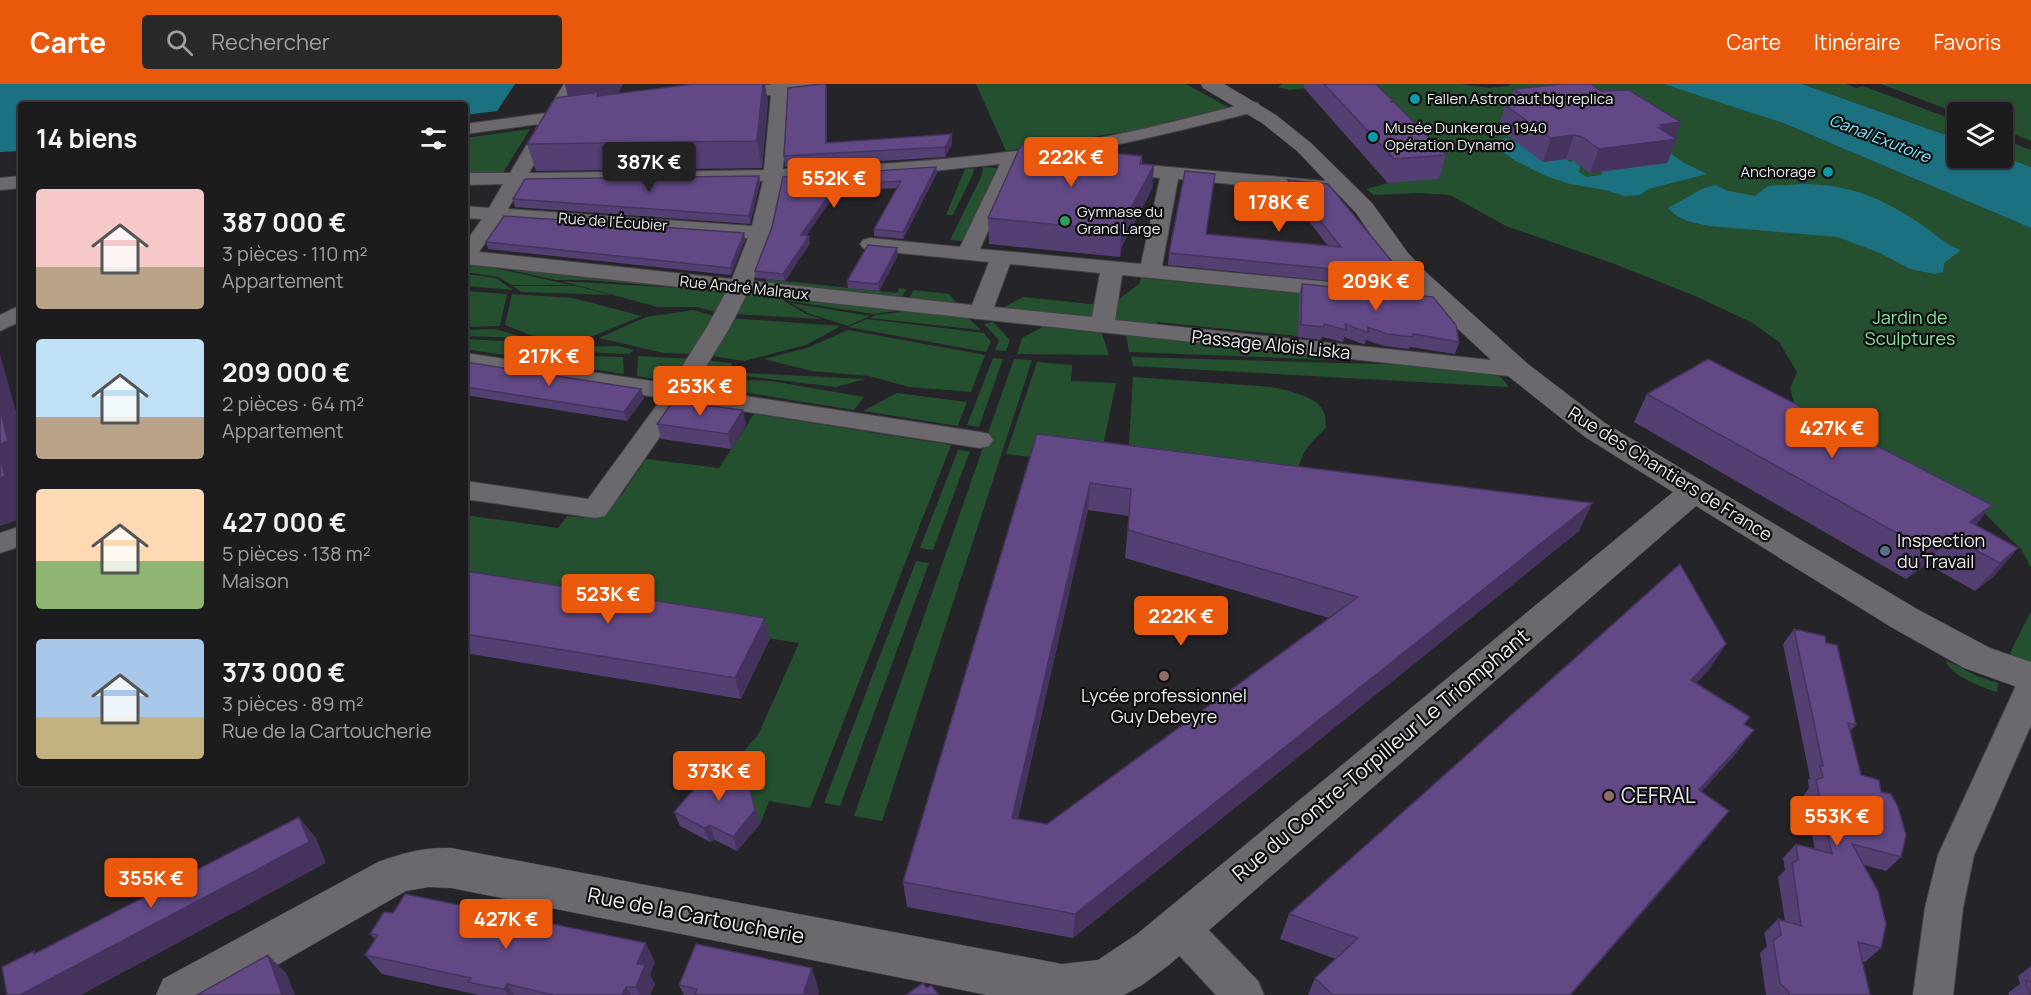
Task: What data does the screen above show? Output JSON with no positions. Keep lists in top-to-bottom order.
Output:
{
  "streets": {
    "street": [
      "Rue de l'Écubier",
      "Rue André Malraux",
      "Passage Aloïs Liska",
      "Rue des Chantiers de France",
      "Rue du Contre-Torpilleur Le Triomphant",
      "Rue de la Cartoucherie"
    ]
  },
  "crossings": [
    ["Rue André Malraux", "Passage Aloïs Liska"],
    ["Passage Aloïs Liska", "Rue des Chantiers de France"],
    ["Rue des Chantiers de France", "Rue du Contre-Torpilleur Le Triomphant"],
    ["Rue du Contre-Torpilleur Le Triomphant", "Rue de la Cartoucherie"]
  ],
  "water": ["Canal Exutoire"],
  "parks": ["Jardin de Sculptures"],
  "places": [
    "Fallen Astronaut big replica",
    "Musée Dunkerque 1940 Opération Dynamo",
    "Anchorage",
    "Gymnase du Grand Large",
    "Inspection du Travail",
    "Lycée professionnel Guy Debeyre",
    "CEFRAL"
  ],
  "page": {
    "header": "Carte",
    "search": "Rechercher",
    "nav": ["Carte", "Itinéraire", "Favoris"],
    "heading": "14 biens",
    "price": [
      "222K €",
      "387K €",
      "552K €",
      "178K €",
      "209K €",
      "217K €",
      "253K €",
      "427K €",
      "523K €",
      "222K €",
      "373K €",
      "553K €",
      "355K €",
      "427K €"
    ],
    "list": [
      {
        "name": "387 000 €",
        "note": "3 pièces · 110 m² · Appartement"
      },
      {
        "name": "209 000 €",
        "note": "2 pièces · 64 m² · Appartement"
      },
      {
        "name": "427 000 €",
        "note": "5 pièces · 138 m² · Maison"
      },
      {
        "name": "373 000 €",
        "note": "3 pièces · 89 m² · Rue de la Cartoucherie"
      }
    ]
  }
}
